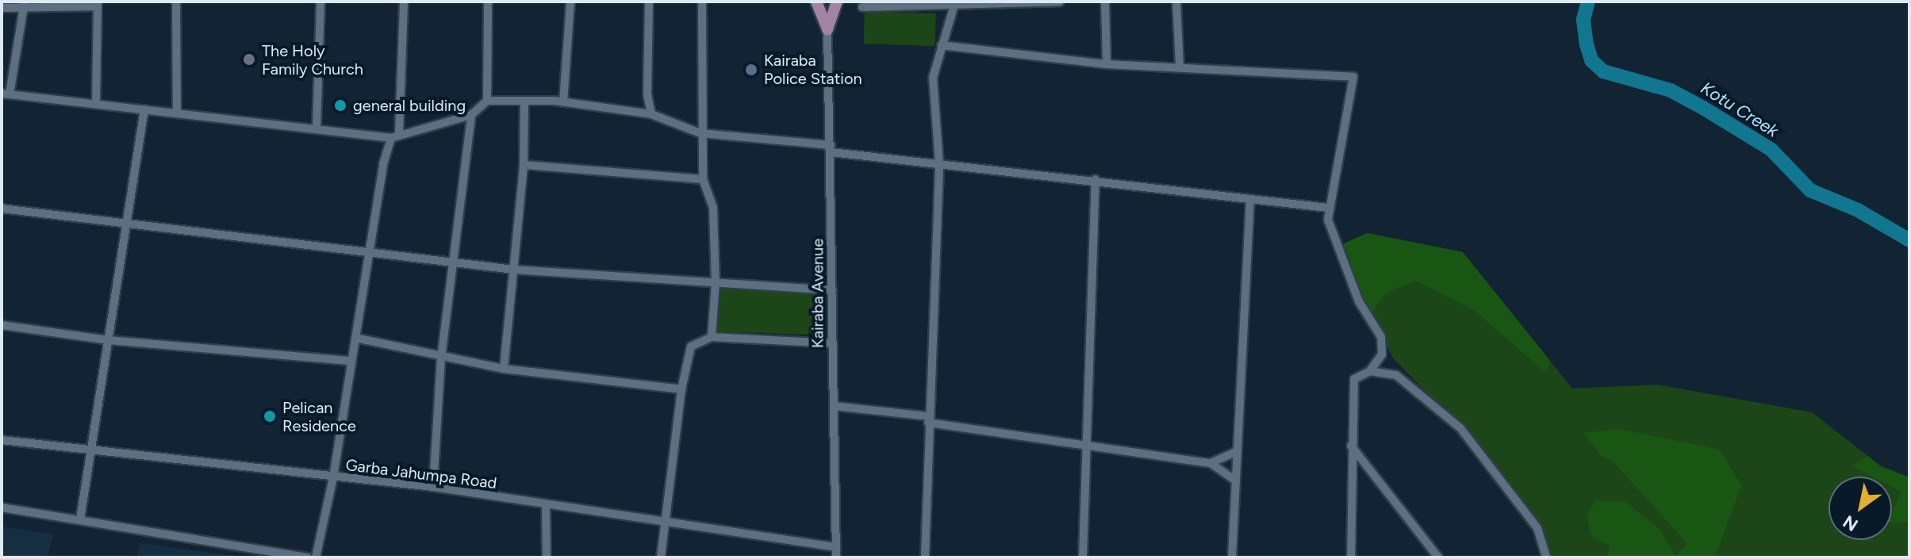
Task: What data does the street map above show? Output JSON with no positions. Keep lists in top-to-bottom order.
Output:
{
  "streets": {
    "street": ["Kairaba Avenue", "Garba Jahumpa Road"]
  },
  "crossings": [
    ["Kairaba Avenue", "Garba Jahumpa Road"]
  ],
  "water": ["Kotu Creek"],
  "places": [
    "The Holy Family Church",
    "Kairaba Police Station",
    "general building",
    "Pelican Residence"
  ],
  "north": "bottom left"
}
